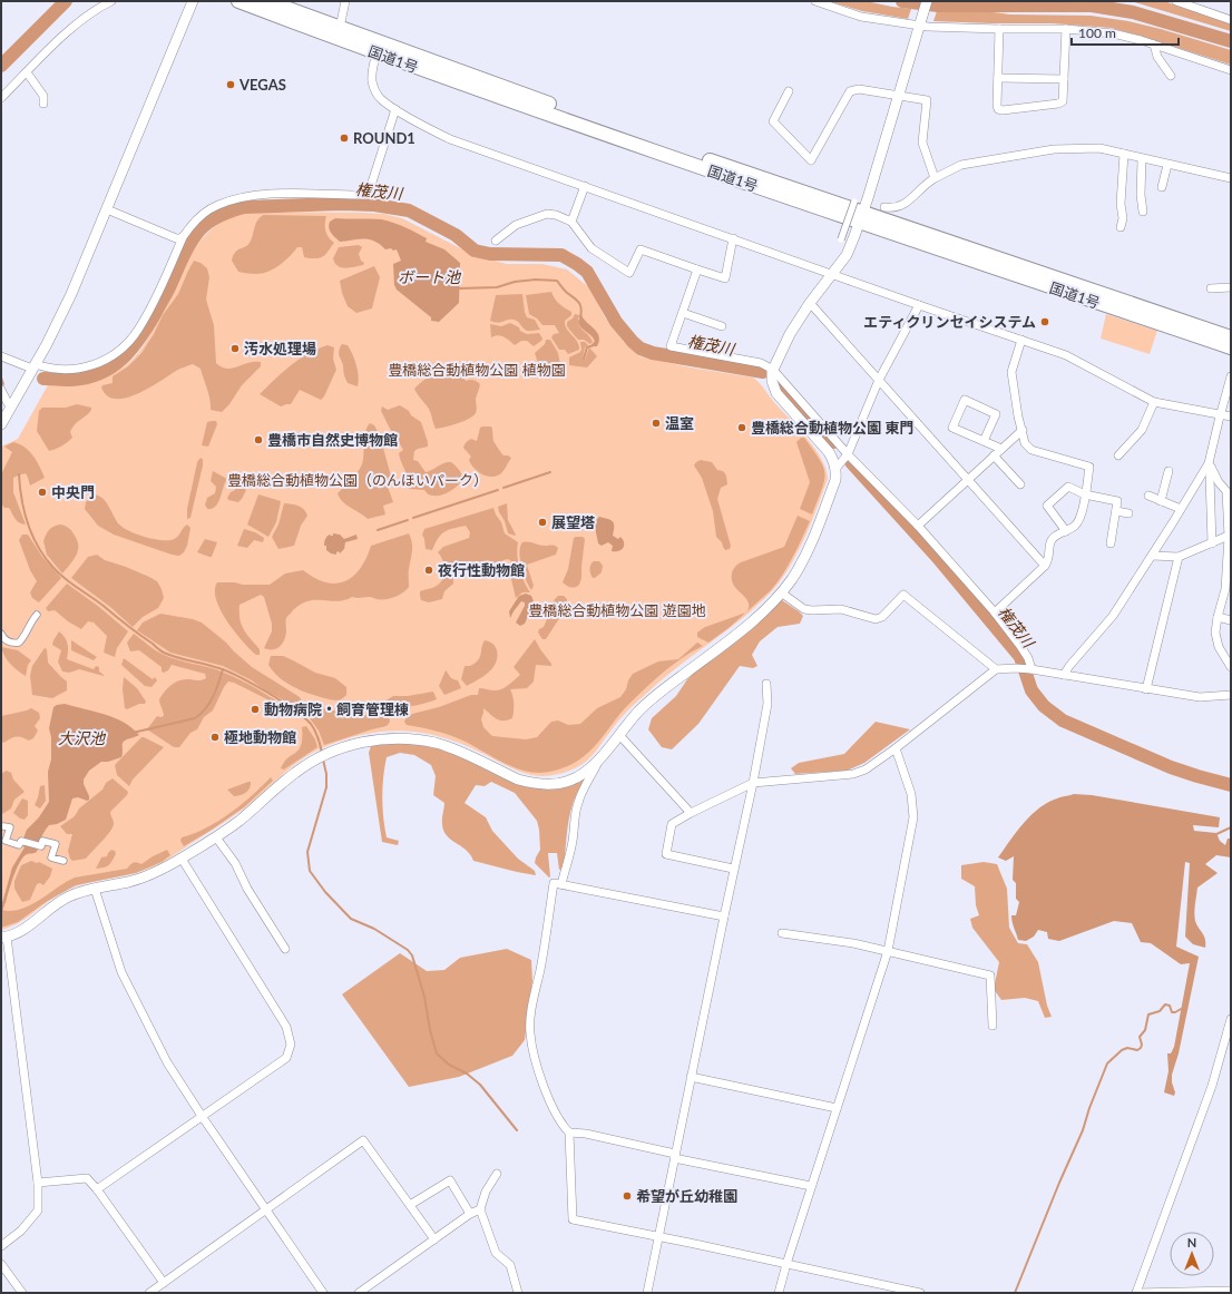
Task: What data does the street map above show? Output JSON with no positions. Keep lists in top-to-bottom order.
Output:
{
  "streets": {
    "highway": ["国道1号"]
  },
  "water": ["権茂川", "ボート池", "大沢池"],
  "parks": ["豊橋総合動植物公園 植物園", "豊橋総合動植物公園（のんほいパーク）", "豊橋総合動植物公園 遊園地"],
  "places": [
    "VEGAS",
    "ROUND1",
    "エティクリンセイシステム",
    "汚水処理場",
    "温室",
    "豊橋総合動植物公園 東門",
    "豊橋市自然史博物館",
    "中央門",
    "展望塔",
    "夜行性動物館",
    "動物病院・飼育管理棟",
    "極地動物館",
    "希望が丘幼稚園"
  ],
  "scale_bar": "100 m",
  "north": "top"
}
